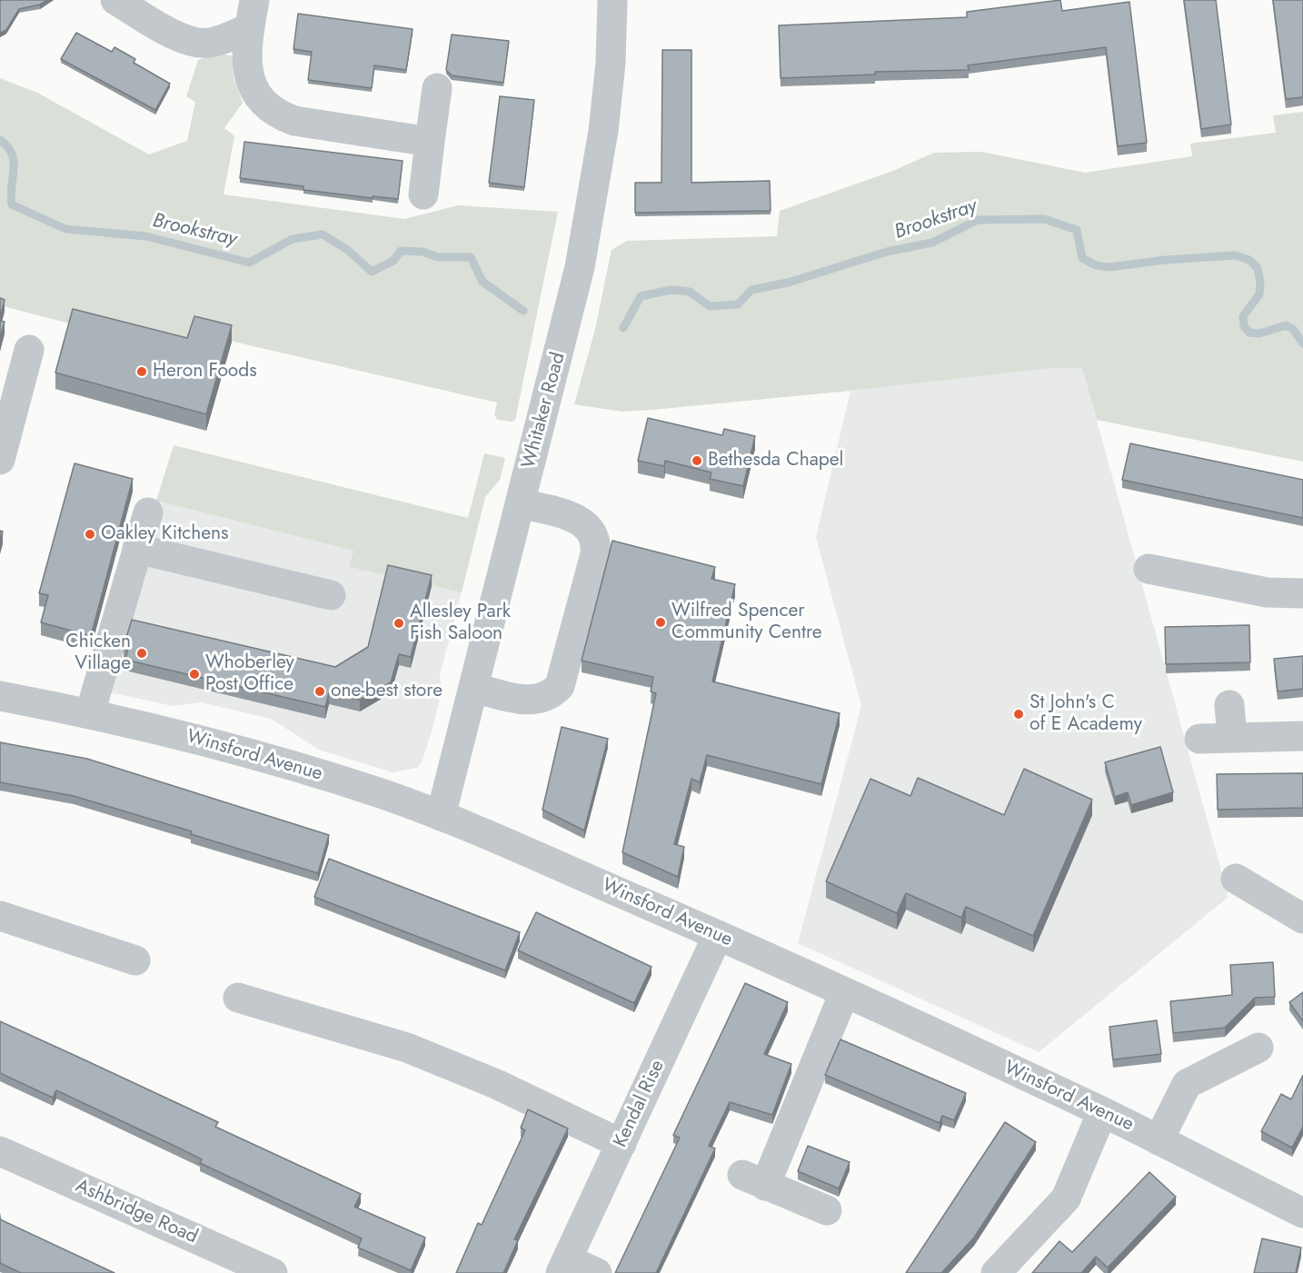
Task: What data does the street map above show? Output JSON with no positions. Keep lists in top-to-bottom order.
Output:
{
  "streets": {
    "street": [
      "Whitaker Road",
      "Winsford Avenue",
      "Kendal Rise",
      "Ashbridge Road"
    ]
  },
  "crossings": [
    ["Whitaker Road", "Winsford Avenue"],
    ["Winsford Avenue", "Kendal Rise"]
  ],
  "water": ["Brookstray"],
  "places": [
    "Heron Foods",
    "Bethesda Chapel",
    "Oakley Kitchens",
    "Wilfred Spencer Community Centre",
    "Allesley Park Fish Saloon",
    "Chicken Village",
    "Whoberley Post Office",
    "one-best store",
    "St John's C of E Academy"
  ]
}
